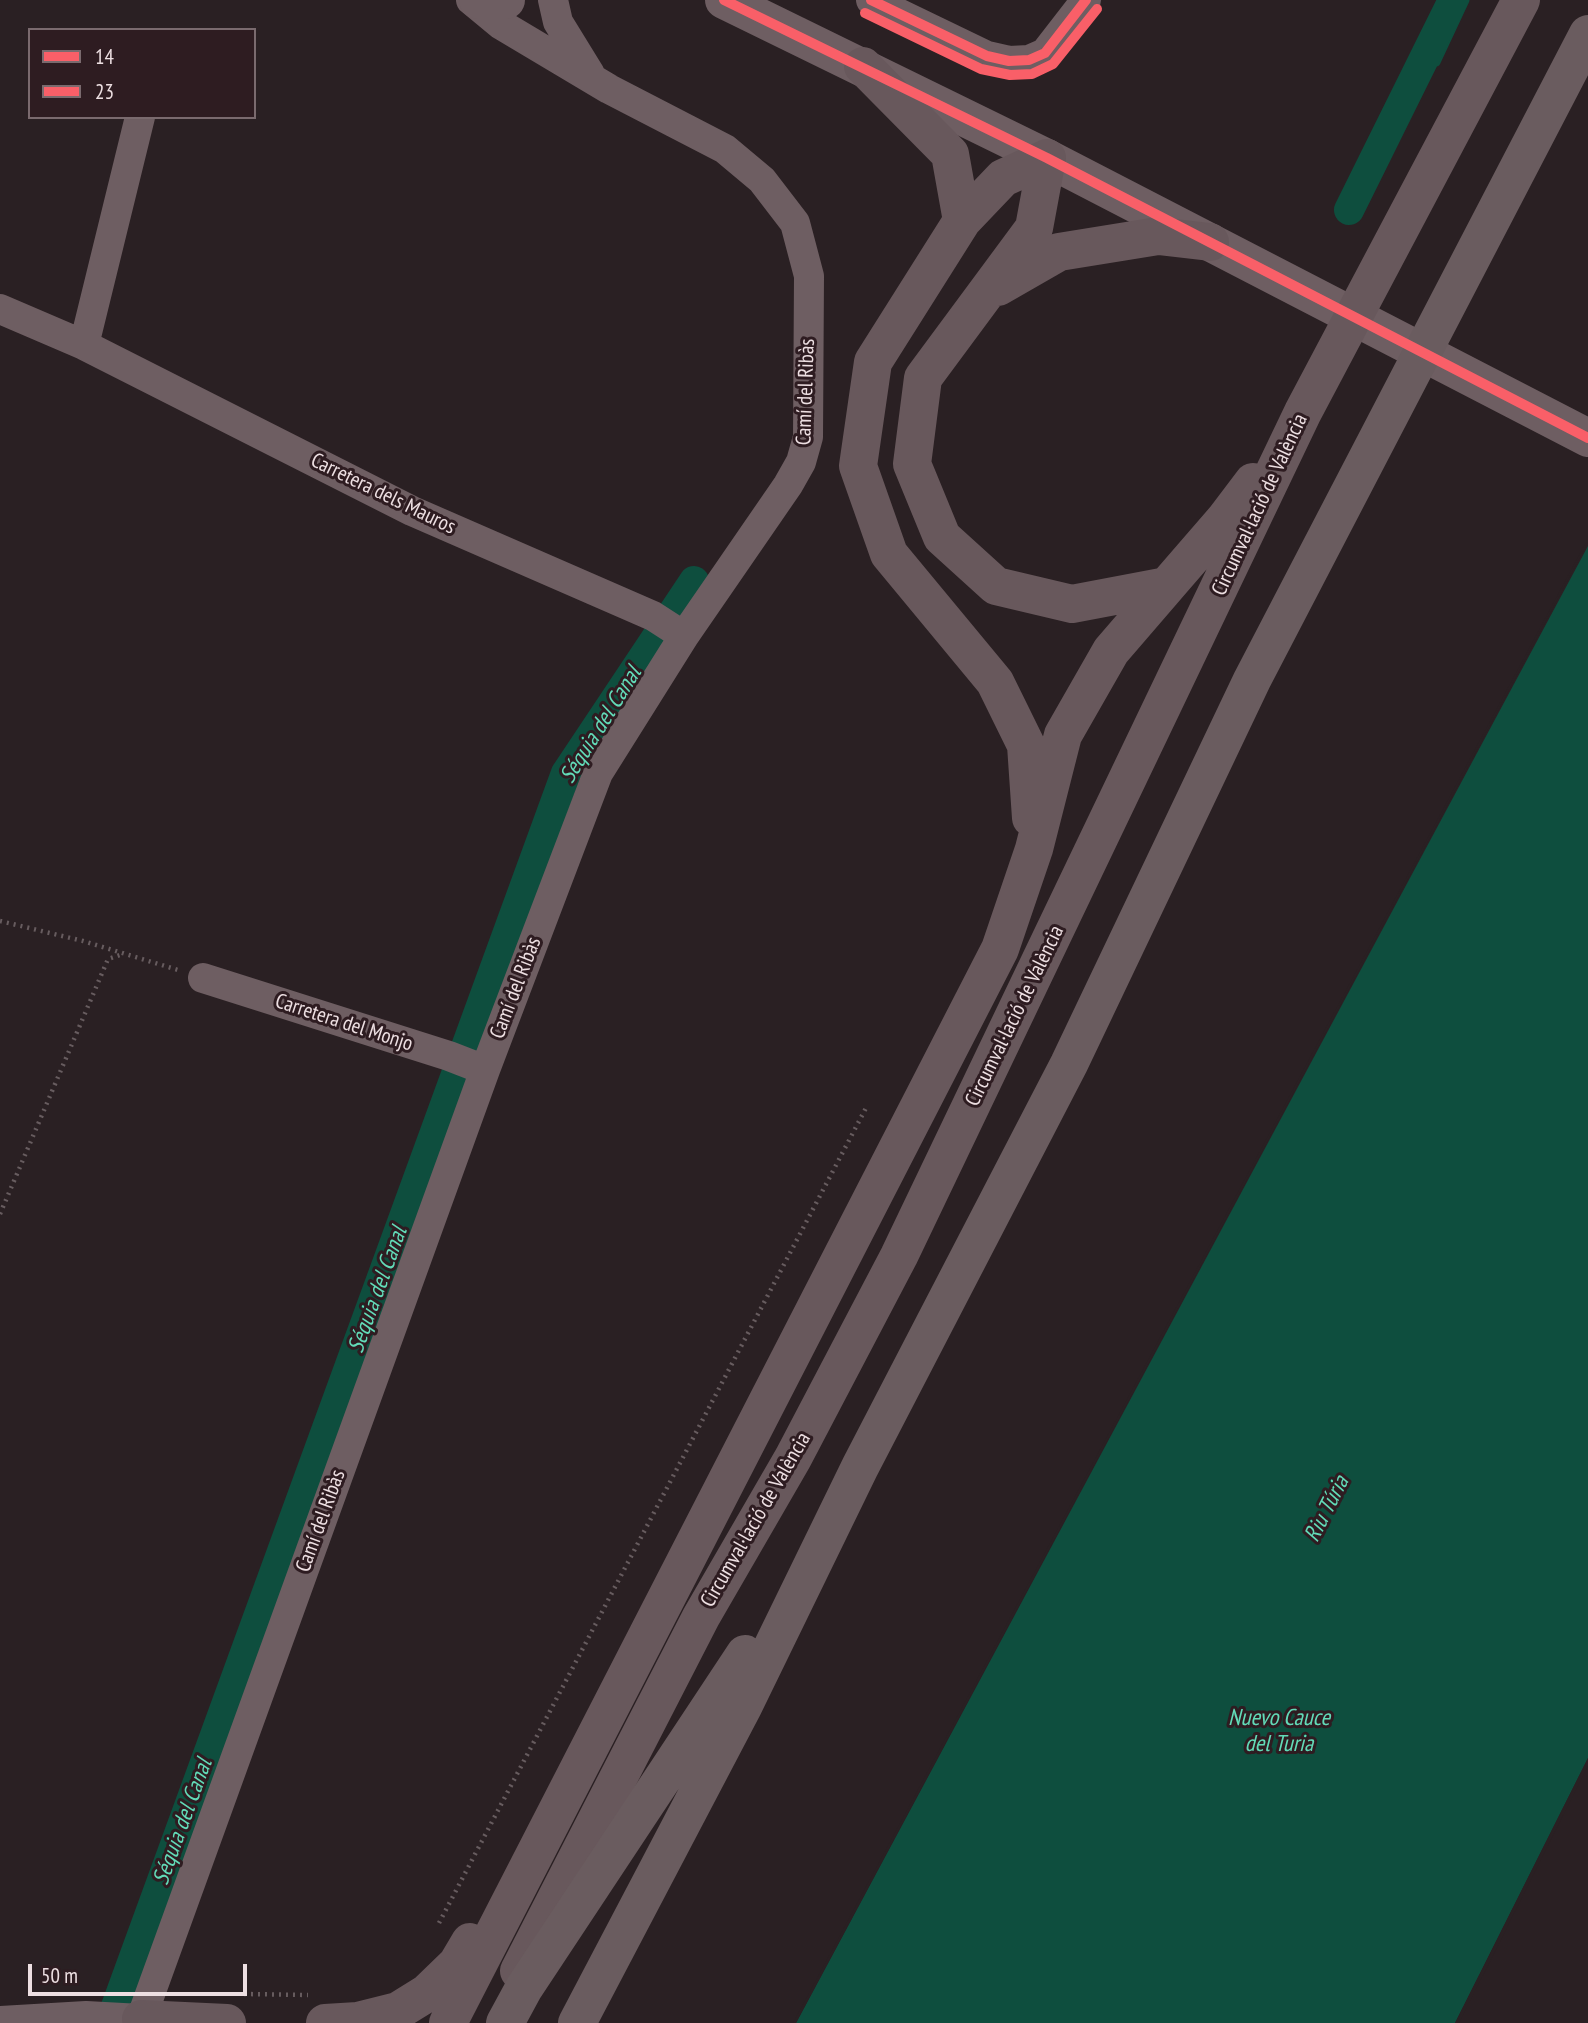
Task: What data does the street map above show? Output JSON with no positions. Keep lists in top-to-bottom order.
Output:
{
  "streets": {
    "highway": ["Circumval·lació de València"],
    "street": ["Camí del Ribàs", "Carretera dels Mauros", "Carretera del Monjo"]
  },
  "crossings": [
    ["Camí del Ribàs", "Carretera dels Mauros"],
    ["Camí del Ribàs", "Carretera del Monjo"]
  ],
  "water": ["Séquia del Canal", "Riu Túria", "Nuevo Cauce del Turia"],
  "lines": ["transit line 14", "transit line 23"],
  "legend": ["14", "23"],
  "scale_bar": "50 m"
}
